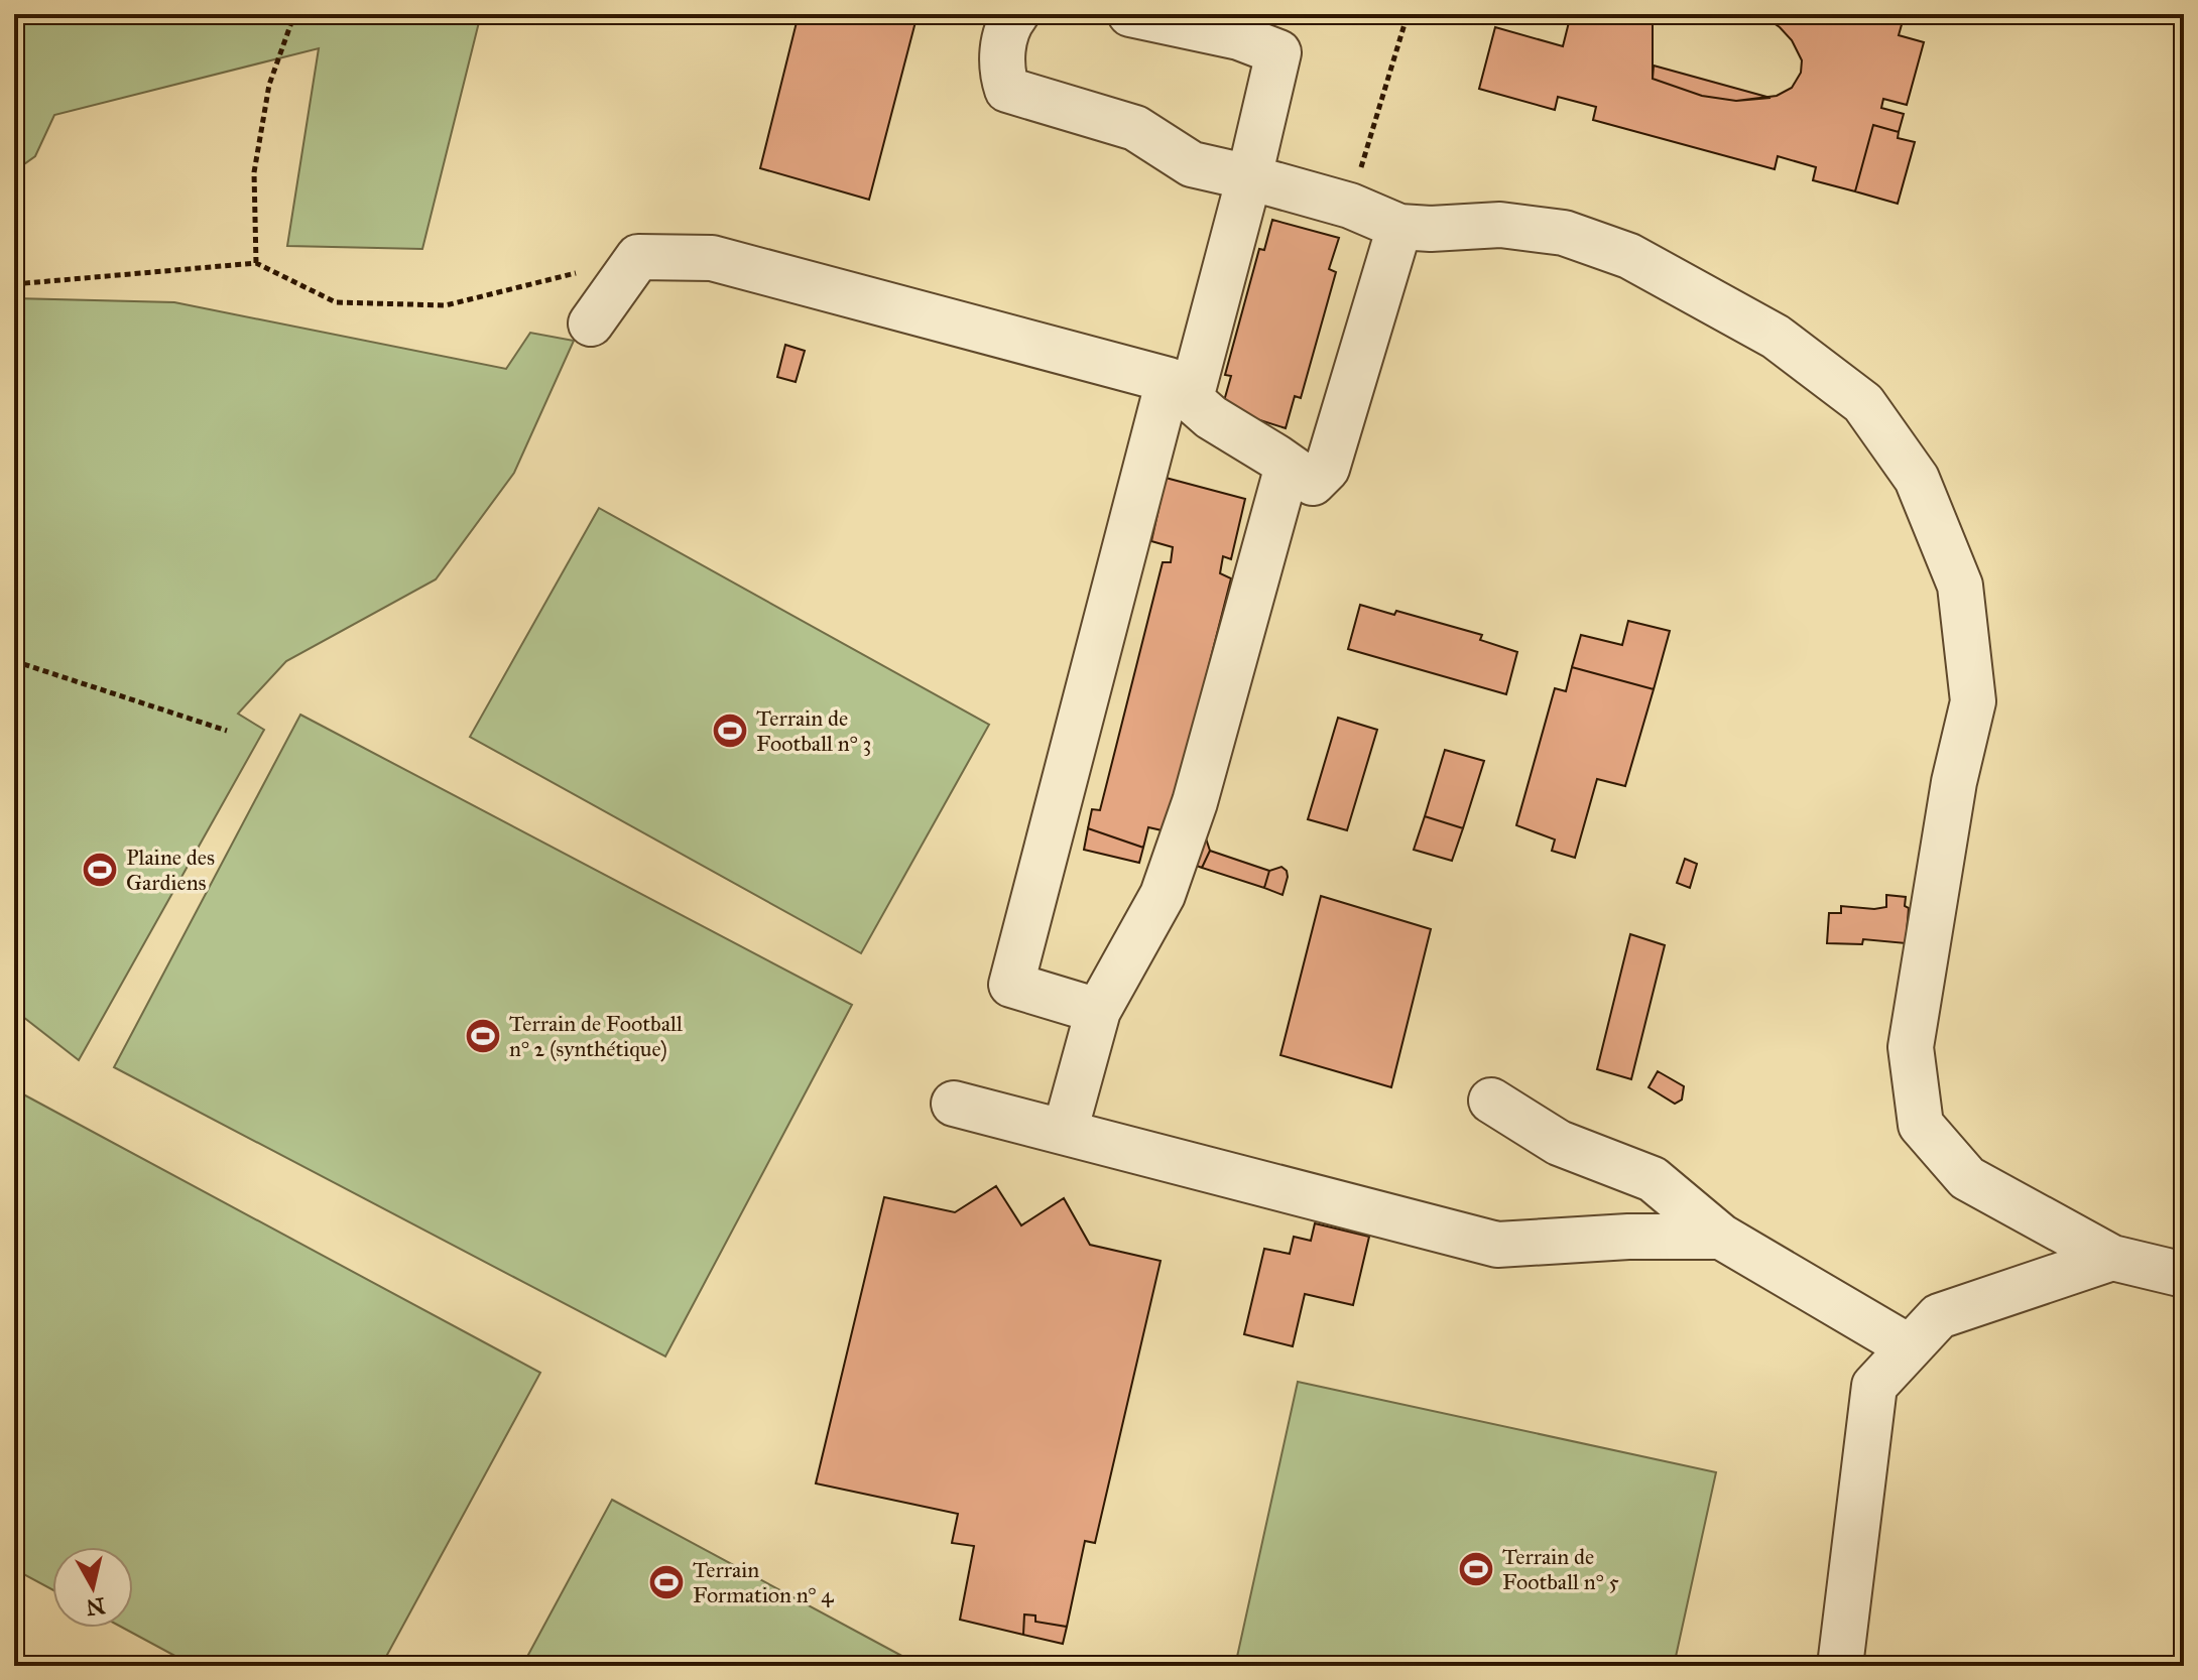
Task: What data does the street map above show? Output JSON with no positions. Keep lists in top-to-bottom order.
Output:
{
  "places": {
    "sports": [
      "Terrain de Football n° 3",
      "Plaine des Gardiens",
      "Terrain de Football n° 2 (synthétique)",
      "Terrain de Football n° 5",
      "Terrain Formation n° 4"
    ]
  },
  "north": "bottom"
}
